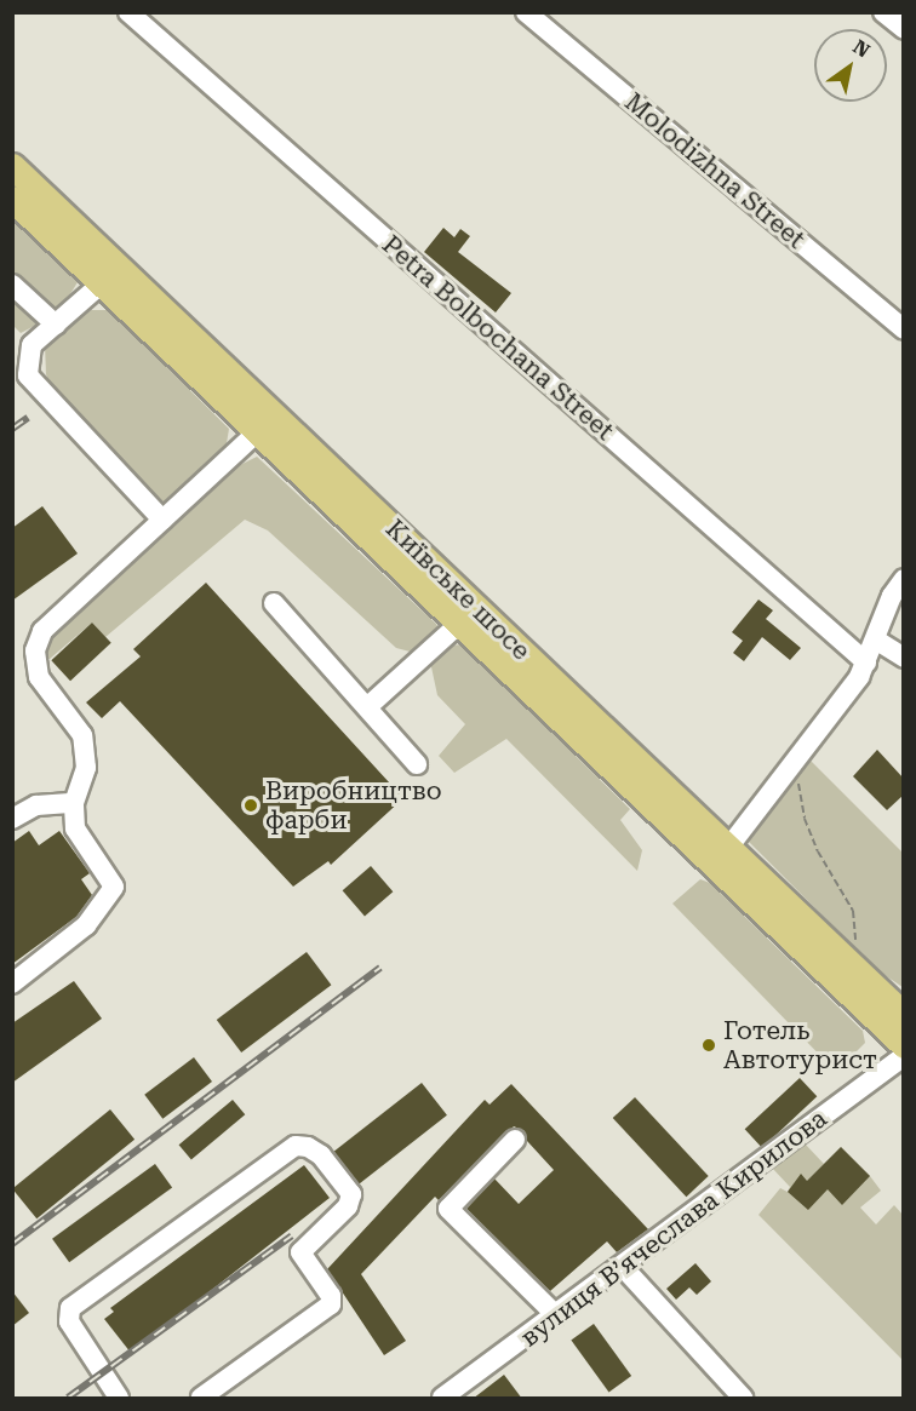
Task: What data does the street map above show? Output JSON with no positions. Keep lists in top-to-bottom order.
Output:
{
  "streets": {
    "main road": ["Київське шосе"],
    "street": ["Molodizhna Street", "Petra Bolbochana Street", "вулиця Вʼячеслава Кирилова"]
  },
  "places": ["Виробництво фарби", "Готель Автотурист"],
  "north": "top right"
}
